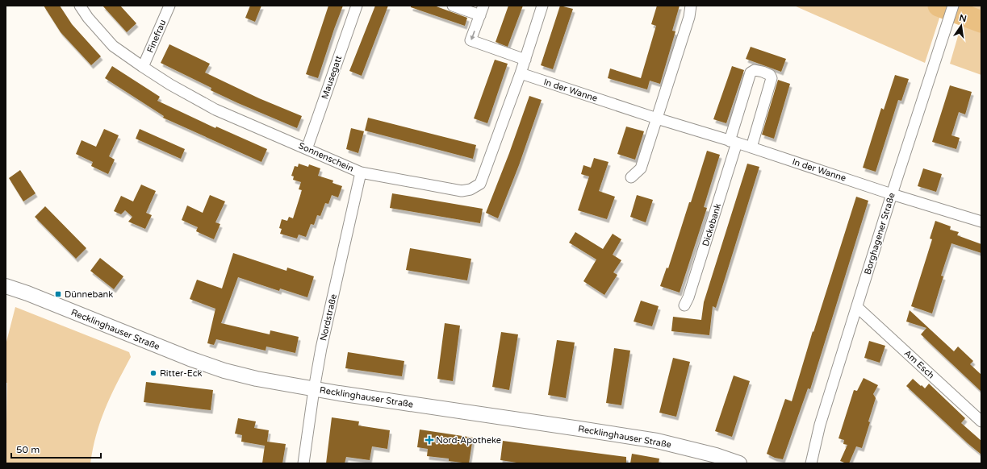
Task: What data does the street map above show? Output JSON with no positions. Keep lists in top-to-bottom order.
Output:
{
  "streets": {
    "street": [
      "Finefrau",
      "Mausegatt",
      "In der Wanne",
      "Sonnenschein",
      "Dickebank",
      "Borghagener Straße",
      "Nordstraße",
      "Recklinghauser Straße",
      "Am Esch"
    ]
  },
  "crossings": [
    ["Finefrau", "Sonnenschein"],
    ["Mausegatt", "Sonnenschein"],
    ["In der Wanne", "Sonnenschein"],
    ["In der Wanne", "Dickebank"],
    ["In der Wanne", "Borghagener Straße"],
    ["Sonnenschein", "Nordstraße"],
    ["Borghagener Straße", "Am Esch"],
    ["Nordstraße", "Recklinghauser Straße"]
  ],
  "places": {
    "transit": ["Dünnebank"],
    "other": ["Ritter-Eck"],
    "health": ["Nord-Apotheke"]
  },
  "scale_bar": "50 m",
  "north": "top"
}
